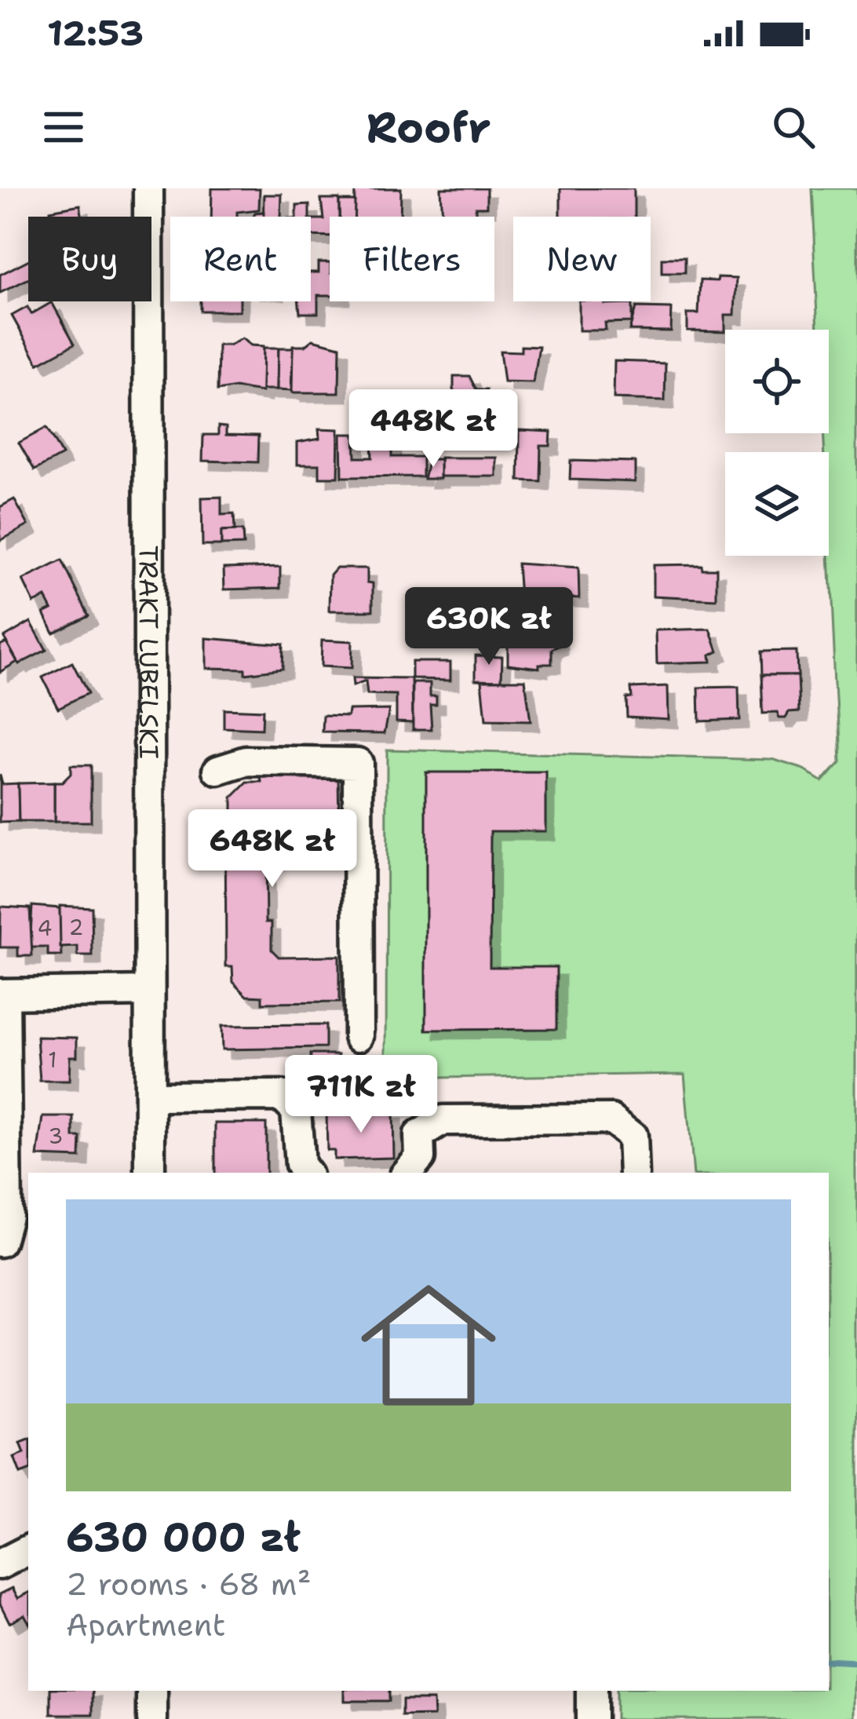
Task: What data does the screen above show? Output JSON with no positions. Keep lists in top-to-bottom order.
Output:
{
  "streets": {
    "street": ["TRAKT LUBELSKI"]
  },
  "house_numbers": [
    "2",
    "4",
    "1",
    "3"
  ],
  "page": {
    "status": "12:53",
    "header": "Roofr",
    "chip": [
      "Buy",
      "Rent",
      "Filters",
      "New"
    ],
    "price": [
      "448K zł",
      "630K zł",
      "648K zł",
      "711K zł"
    ],
    "list": [
      {
        "name": "630 000 zł",
        "note": "2 rooms · 68 m² · Apartment"
      }
    ]
  }
}
